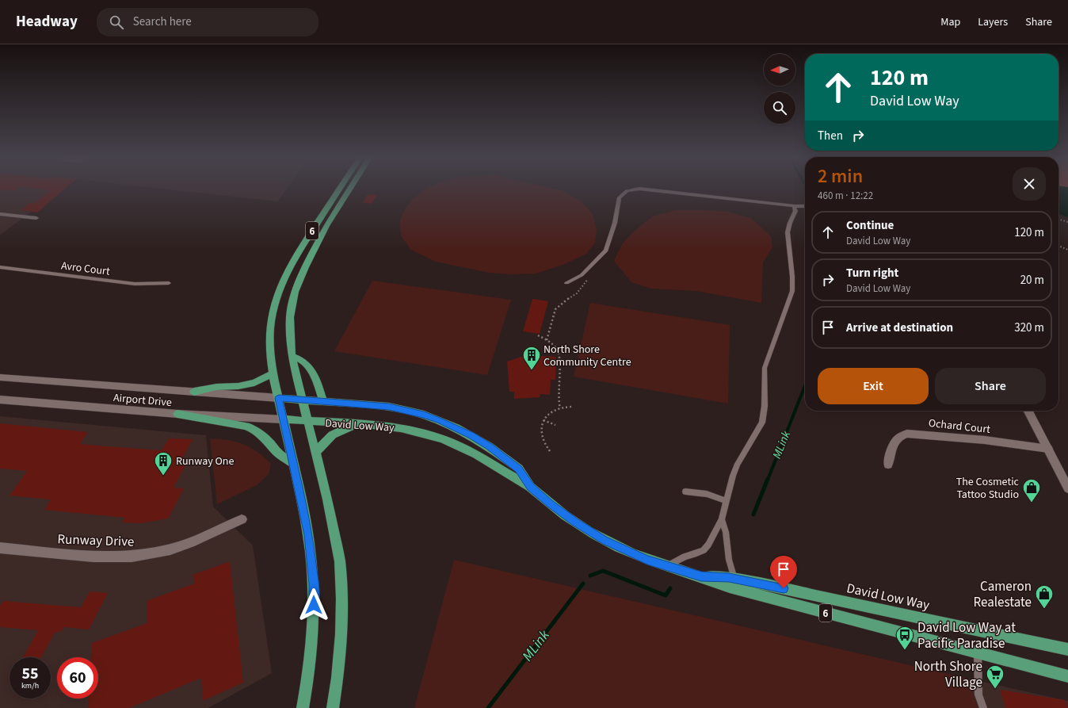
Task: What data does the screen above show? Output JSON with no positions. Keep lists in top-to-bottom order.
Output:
{
  "streets": {
    "main road": ["6", "David Low Way"],
    "street": ["Airport Drive", "Ochard Court", "Runway Drive"],
    "lane": ["Avro Court"]
  },
  "crossings": [
    ["6", "Airport Drive"],
    ["6", "David Low Way"],
    ["Airport Drive", "David Low Way"]
  ],
  "water": ["MLink"],
  "places": {
    "building": ["North Shore Community Centre", "Runway One"],
    "shop": ["The Cosmetic Tattoo Studio", "Cameron Realestate"],
    "bus stop": ["David Low Way at Pacific Paradise"],
    "supermarket": ["North Shore Village"]
  },
  "north": "left",
  "page": {
    "header": "Headway",
    "search": "Search here",
    "nav": ["Map", "Layers", "Share"],
    "turn": ["120 m", "David Low Way"],
    "then": "Then",
    "heading": ["2 min", "460 m · 12:22"],
    "list": [
      {
        "name": "Continue",
        "note": "David Low Way",
        "value": "120 m"
      },
      {
        "name": "Turn right",
        "note": "David Low Way",
        "value": "20 m"
      },
      {
        "name": "Arrive at destination",
        "value": "320 m"
      }
    ],
    "buttons": ["Exit", "Share"],
    "speed": "55 km/h",
    "limit": "60"
  }
}
